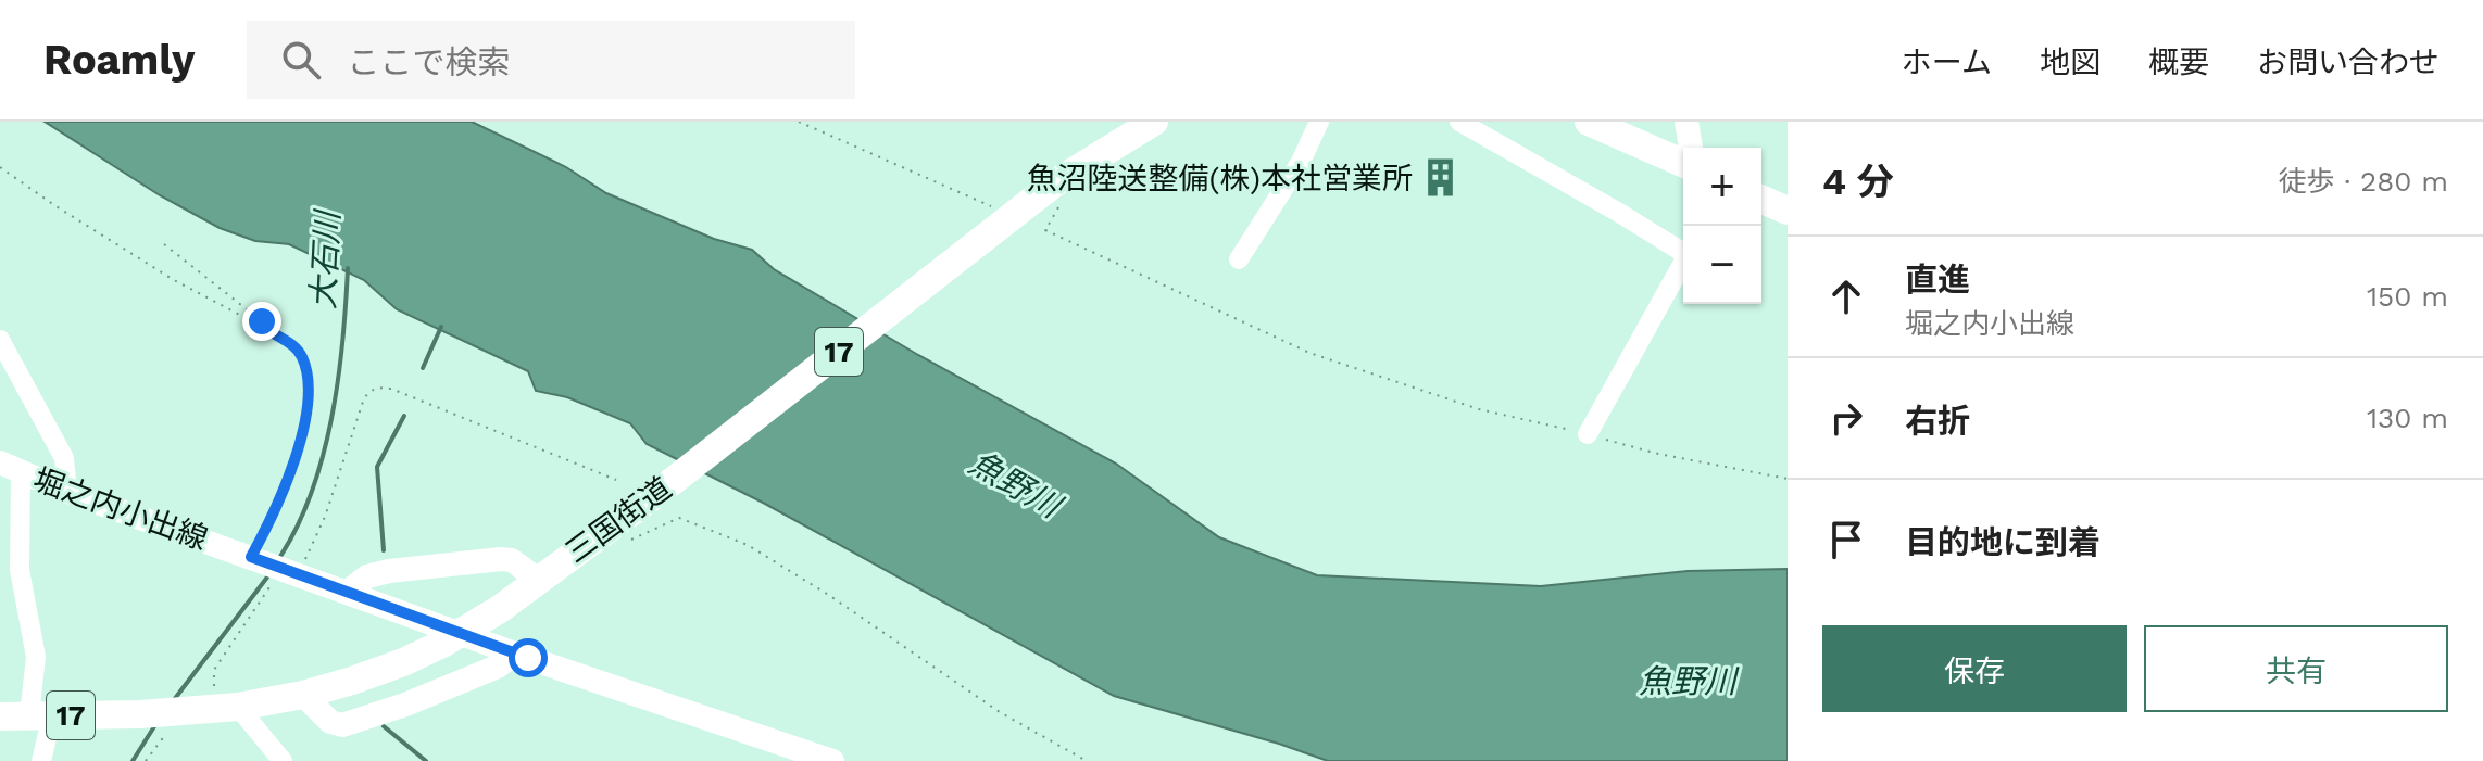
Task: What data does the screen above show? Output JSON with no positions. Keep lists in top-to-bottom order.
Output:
{
  "streets": {
    "highway": ["17", "三国街道"],
    "main road": ["堀之内小出線"]
  },
  "water": ["大石川", "魚野川"],
  "places": {
    "building": ["魚沼陸送整備(株)本社営業所"]
  },
  "page": {
    "header": "Roamly",
    "search": "ここで検索",
    "nav": [
      "ホーム",
      "地図",
      "概要",
      "お問い合わせ"
    ],
    "heading": ["4 分", "徒歩 · 280 m"],
    "map_buttons": ["+", "−"],
    "list": [
      ["直進", "堀之内小出線", "150 m"],
      ["右折", "130 m"],
      "目的地に到着"
    ],
    "buttons": ["保存", "共有"]
  }
}
